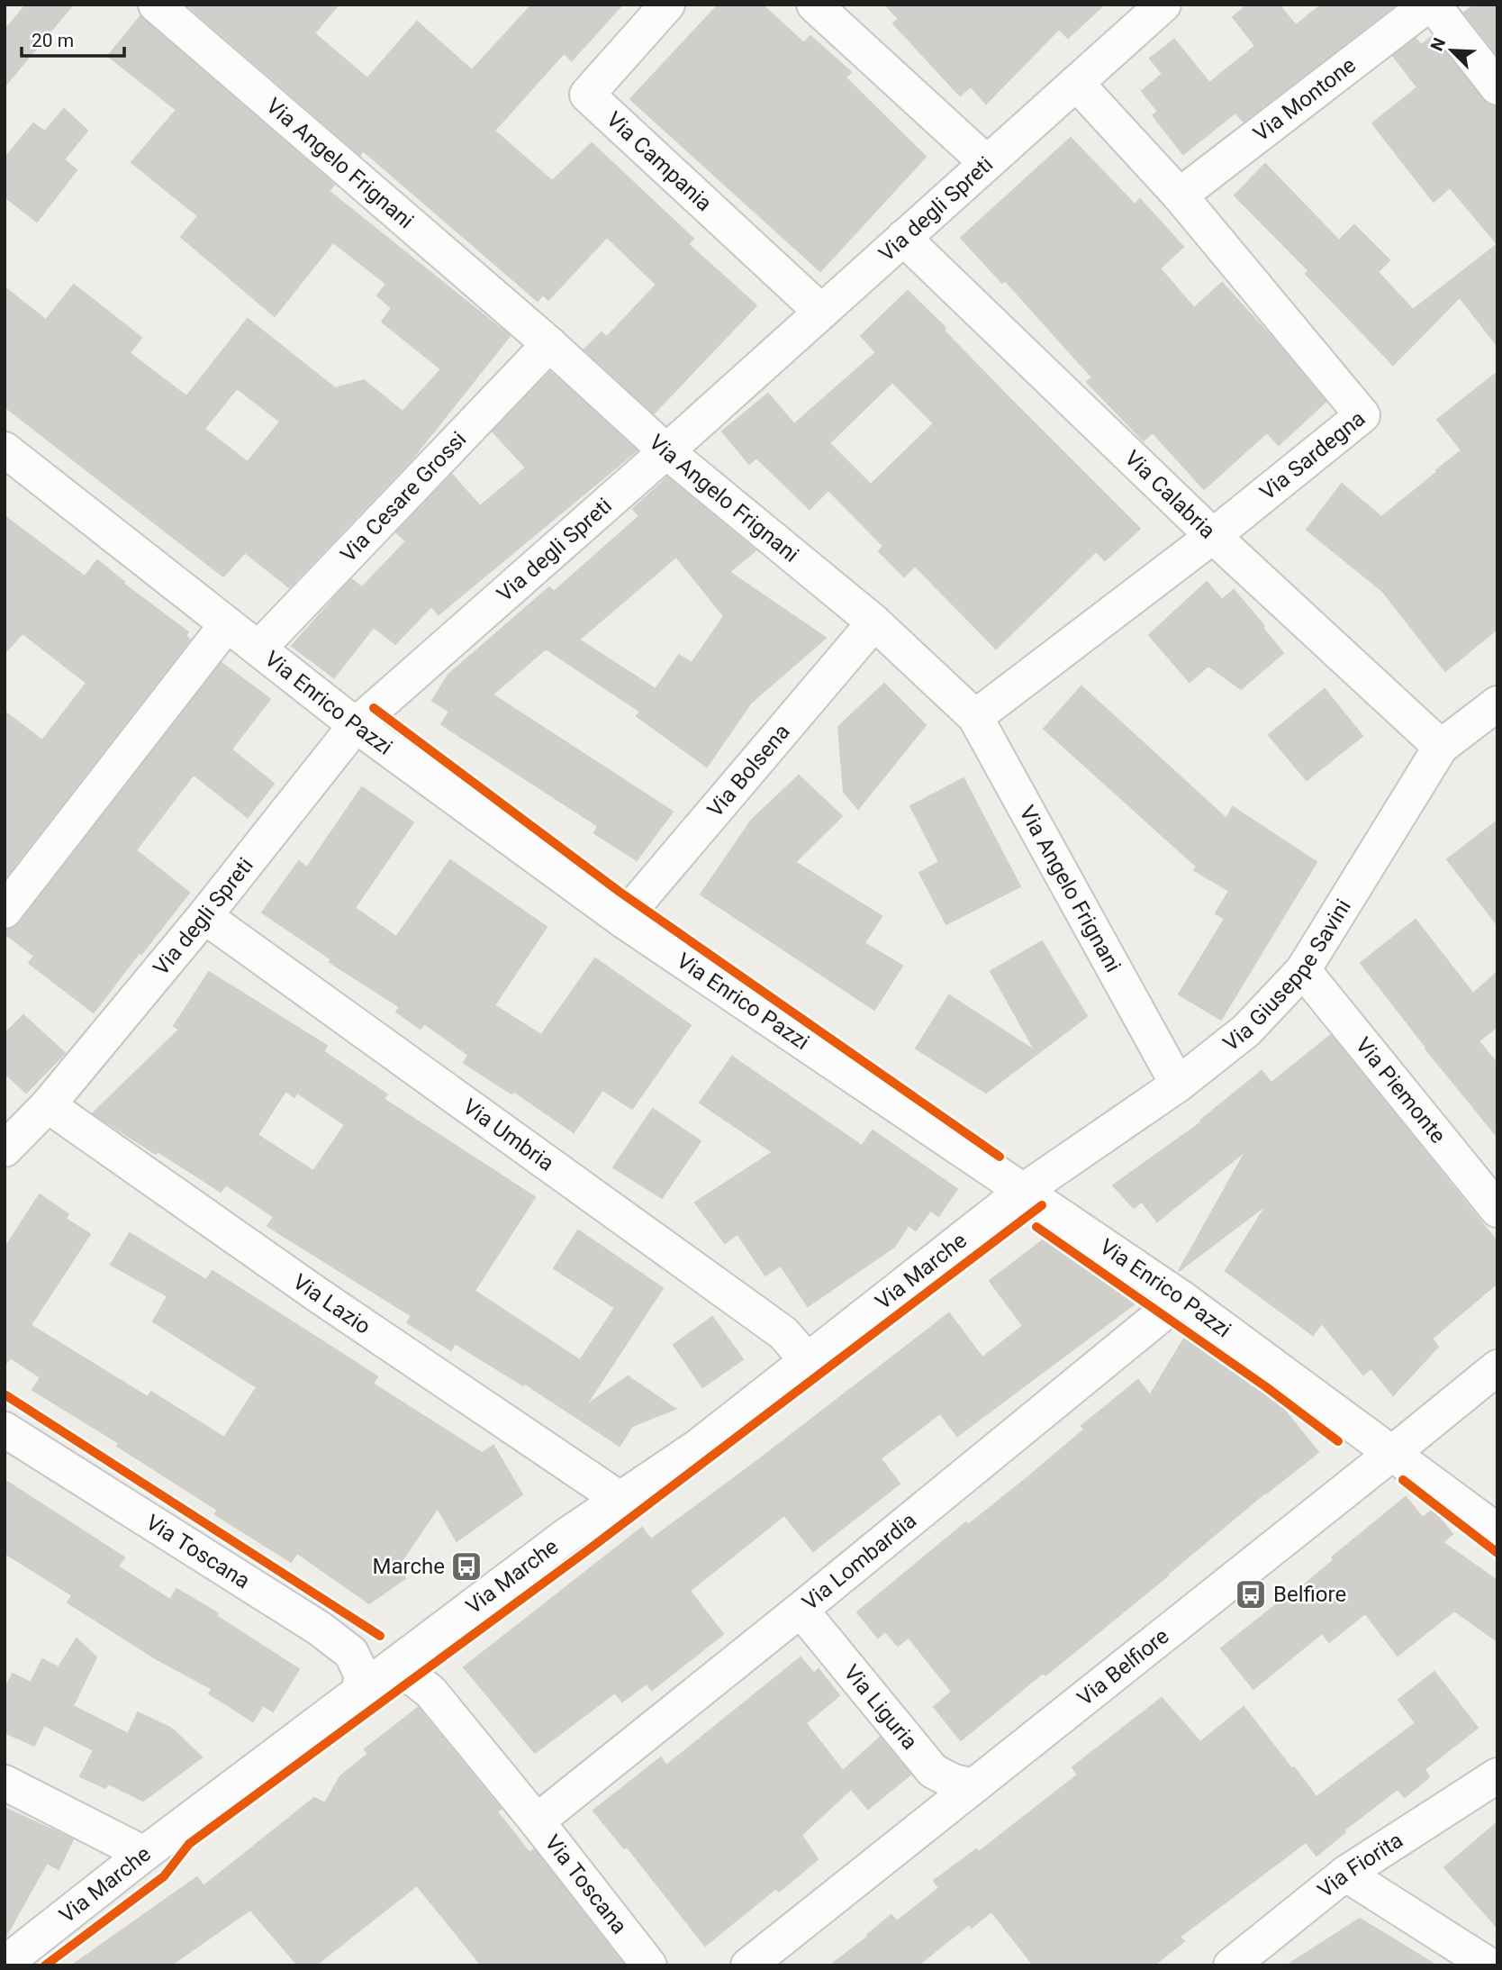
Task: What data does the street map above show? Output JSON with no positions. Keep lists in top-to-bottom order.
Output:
{
  "streets": {
    "street": [
      "Via Montone",
      "Via Campania",
      "Via Angelo Frignani",
      "Via degli Spreti",
      "Via Sardegna",
      "Via Calabria",
      "Via Cesare Grossi",
      "Via Enrico Pazzi",
      "Via Bolsena",
      "Via Giuseppe Savini",
      "Via Piemonte",
      "Via Umbria",
      "Via Marche",
      "Via Lazio",
      "Via Toscana",
      "Via Lombardia",
      "Via Belfiore",
      "Via Liguria",
      "Via Fiorita"
    ]
  },
  "crossings": [
    ["Via Montone", "Via Sardegna"],
    ["Via Campania", "Via degli Spreti"],
    ["Via Angelo Frignani", "Via degli Spreti"],
    ["Via Angelo Frignani", "Via Sardegna"],
    ["Via Angelo Frignani", "Via Cesare Grossi"],
    ["Via Angelo Frignani", "Via Bolsena"],
    ["Via Angelo Frignani", "Via Giuseppe Savini"],
    ["Via degli Spreti", "Via Sardegna"],
    ["Via degli Spreti", "Via Calabria"],
    ["Via degli Spreti", "Via Enrico Pazzi"],
    ["Via degli Spreti", "Via Umbria"],
    ["Via degli Spreti", "Via Lazio"],
    ["Via Sardegna", "Via Calabria"],
    ["Via Calabria", "Via Giuseppe Savini"],
    ["Via Cesare Grossi", "Via Enrico Pazzi"],
    ["Via Enrico Pazzi", "Via Bolsena"],
    ["Via Enrico Pazzi", "Via Giuseppe Savini"],
    ["Via Enrico Pazzi", "Via Marche"],
    ["Via Enrico Pazzi", "Via Lombardia"],
    ["Via Enrico Pazzi", "Via Belfiore"],
    ["Via Giuseppe Savini", "Via Piemonte"],
    ["Via Giuseppe Savini", "Via Marche"],
    ["Via Umbria", "Via Marche"],
    ["Via Marche", "Via Lazio"],
    ["Via Marche", "Via Toscana"],
    ["Via Toscana", "Via Lombardia"],
    ["Via Lombardia", "Via Liguria"],
    ["Via Belfiore", "Via Liguria"]
  ],
  "places": {
    "bus stop": ["Marche", "Belfiore"]
  },
  "scale_bar": "20 m",
  "north": "top left"
}
